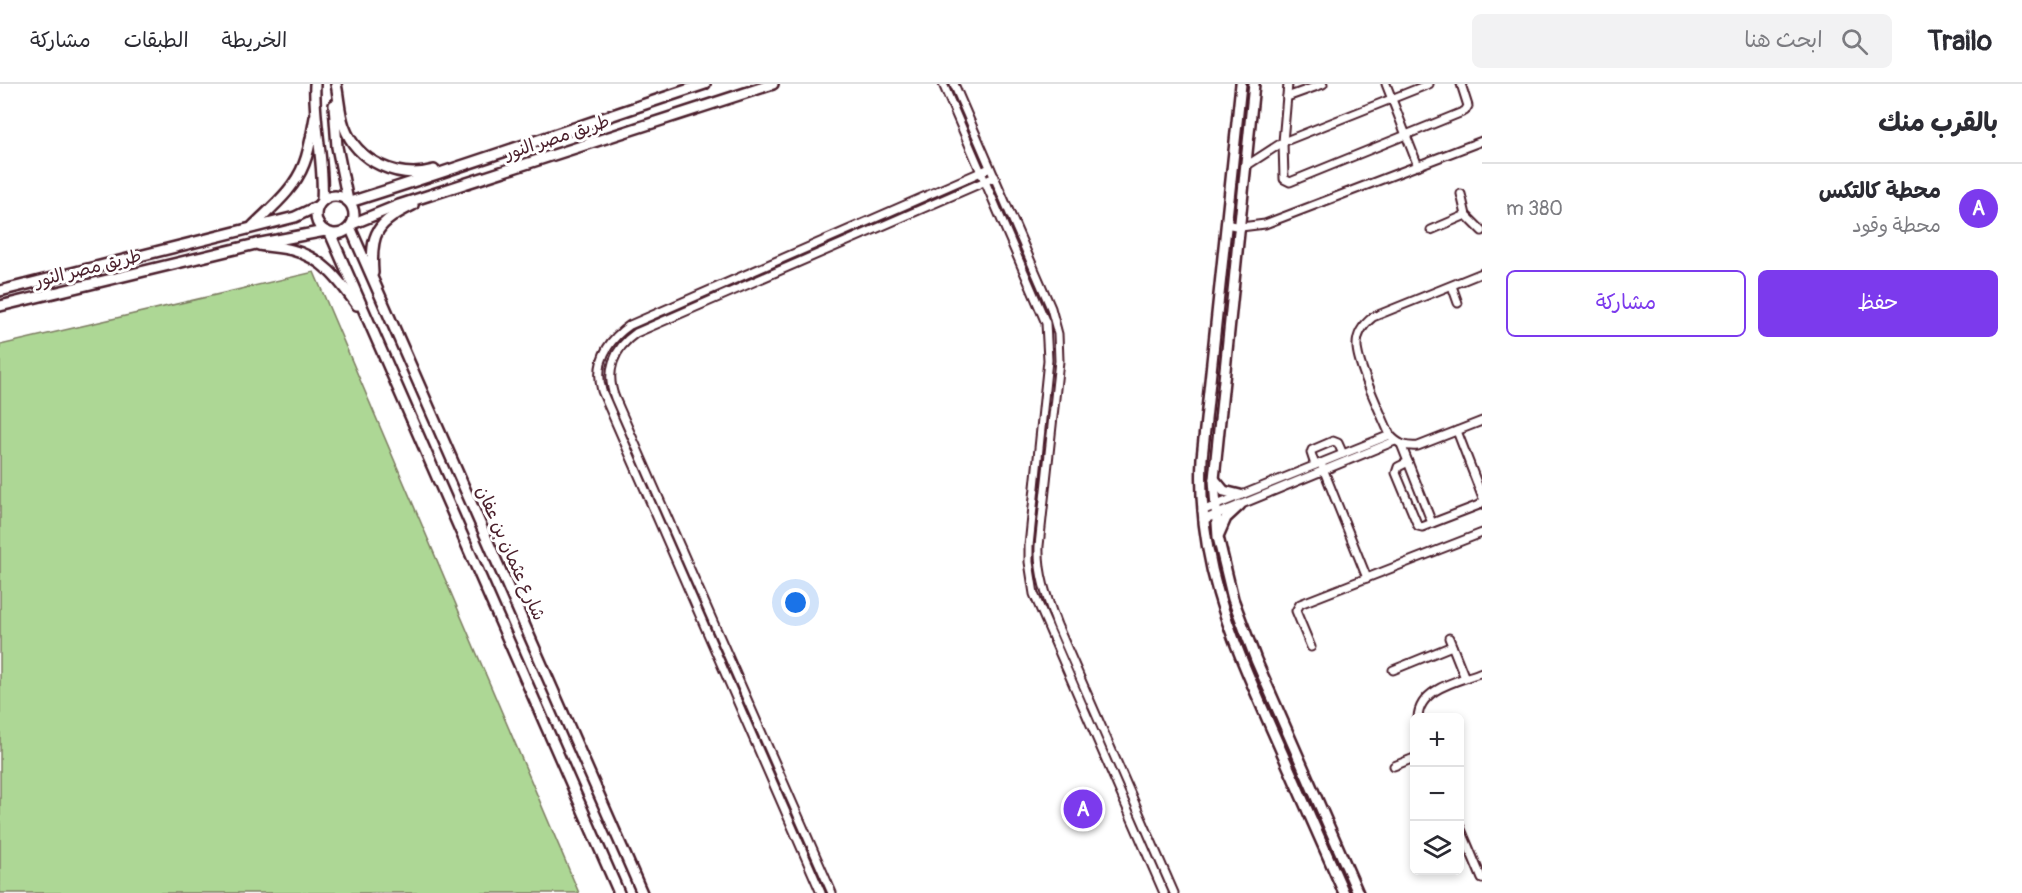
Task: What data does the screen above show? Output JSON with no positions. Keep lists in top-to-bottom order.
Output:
{
  "streets": {
    "street": ["طريق مصر النور", "شارع عثمان بن عفان"]
  },
  "crossings": [
    ["طريق مصر النور", "شارع عثمان بن عفان"]
  ],
  "page": {
    "header": "Trailo",
    "search": "ابحث هنا",
    "nav": ["الخريطة", "الطبقات", "مشاركة"],
    "heading": "بالقرب منك",
    "list": [
      {
        "mark": "A",
        "name": "محطة كالتكس",
        "note": "محطة وقود",
        "value": "380 m"
      }
    ],
    "buttons": ["حفظ", "مشاركة"],
    "map_buttons": ["+", "−"],
    "pins": "A"
  }
}
